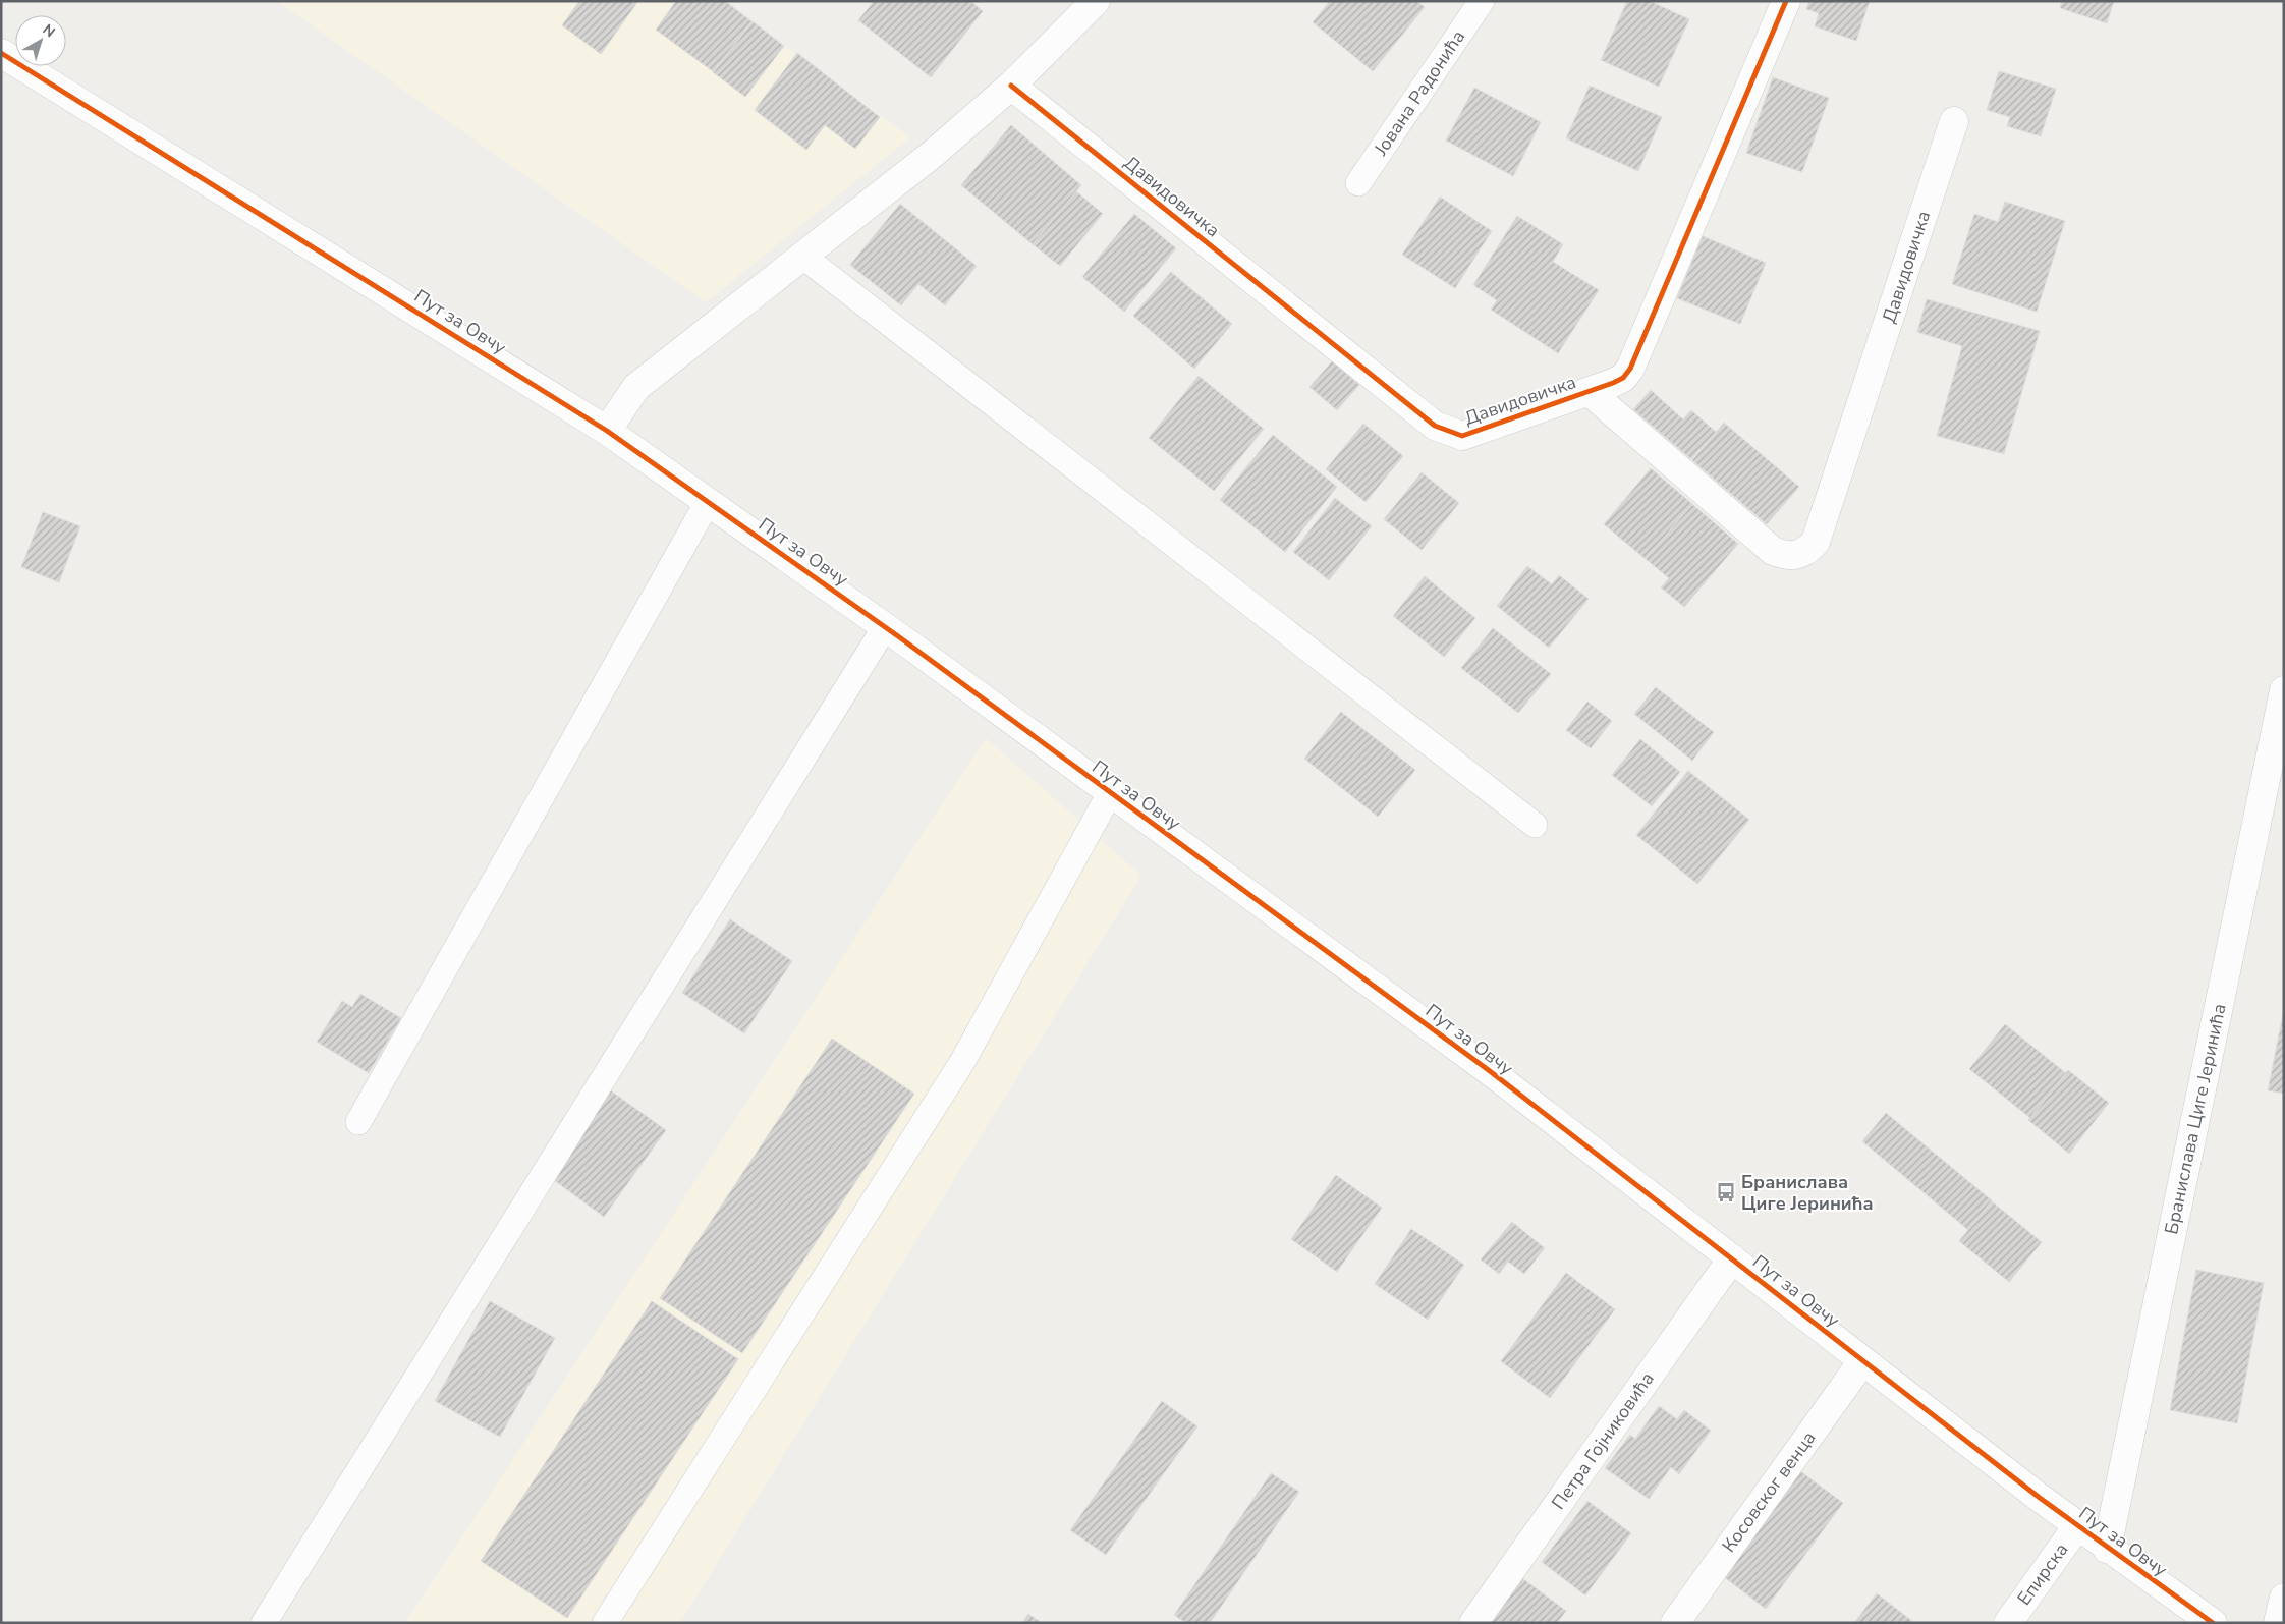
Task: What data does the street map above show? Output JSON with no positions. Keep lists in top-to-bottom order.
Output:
{
  "streets": {
    "street": [
      "Давидовичка",
      "Пут за Овчу",
      "Бранислава Циге Јеринића",
      "Петра Гојниковића",
      "Косовског венца",
      "Епирска"
    ],
    "lane": ["Јована Радонића"]
  },
  "crossings": [
    ["Пут за Овчу", "Бранислава Циге Јеринића"],
    ["Пут за Овчу", "Петра Гојниковића"],
    ["Пут за Овчу", "Косовског венца"],
    ["Пут за Овчу", "Епирска"]
  ],
  "places": {
    "bus stop": ["Бранислава Циге Јеринића"]
  },
  "north": "top right"
}
